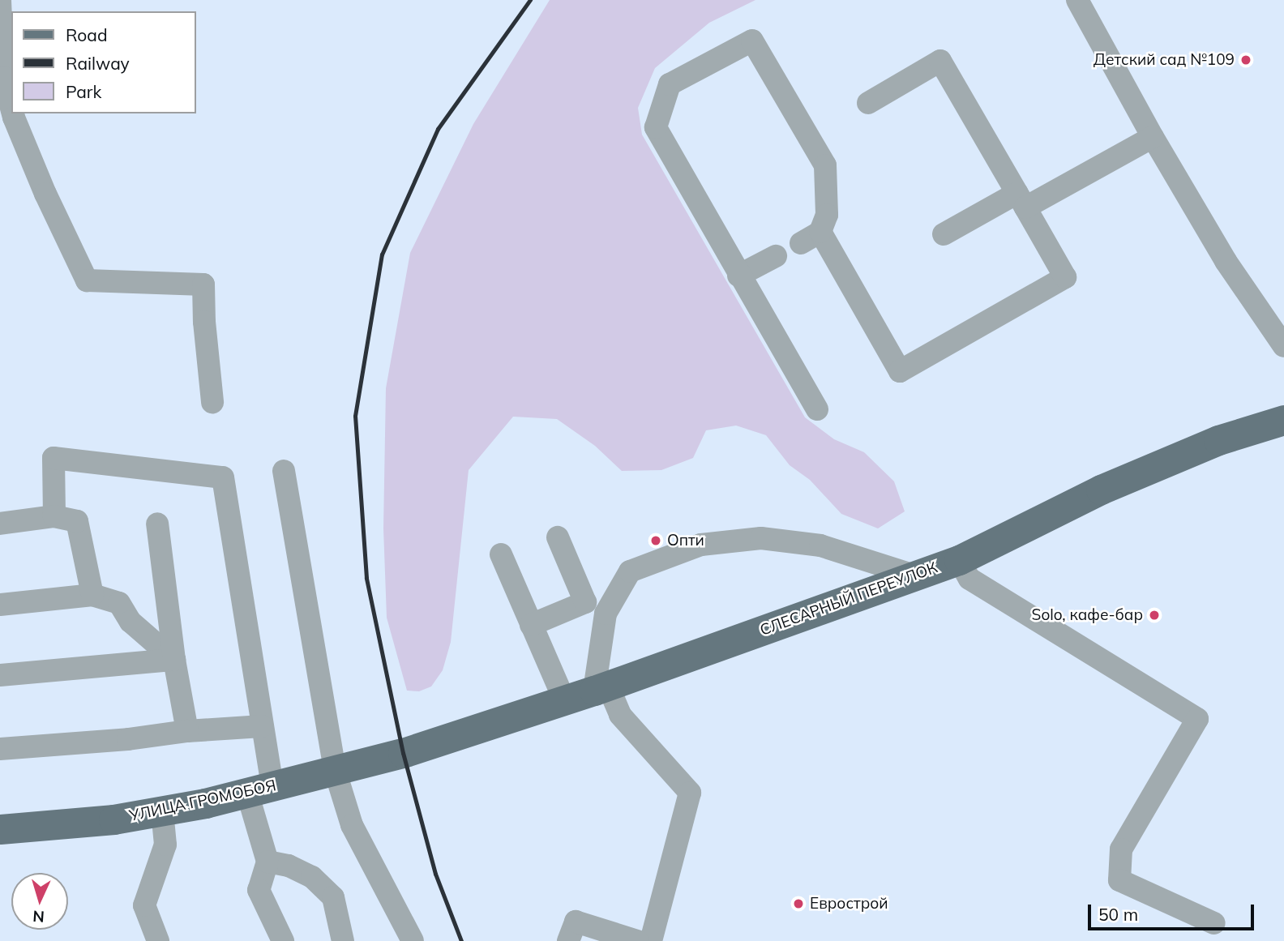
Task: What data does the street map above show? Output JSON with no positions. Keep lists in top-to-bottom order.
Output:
{
  "streets": {
    "main road": ["СЛЕСАРНЫЙ ПЕРЕУЛОК", "УЛИЦА ГРОМОБОЯ"]
  },
  "crossings": [
    ["СЛЕСАРНЫЙ ПЕРЕУЛОК", "УЛИЦА ГРОМОБОЯ"]
  ],
  "places": [
    "Детский сад №109",
    "Опти",
    "Solo, кафе-бар",
    "Еврострой"
  ],
  "legend": ["Road", "Railway", "Park"],
  "scale_bar": "50 m",
  "north": "bottom"
}
